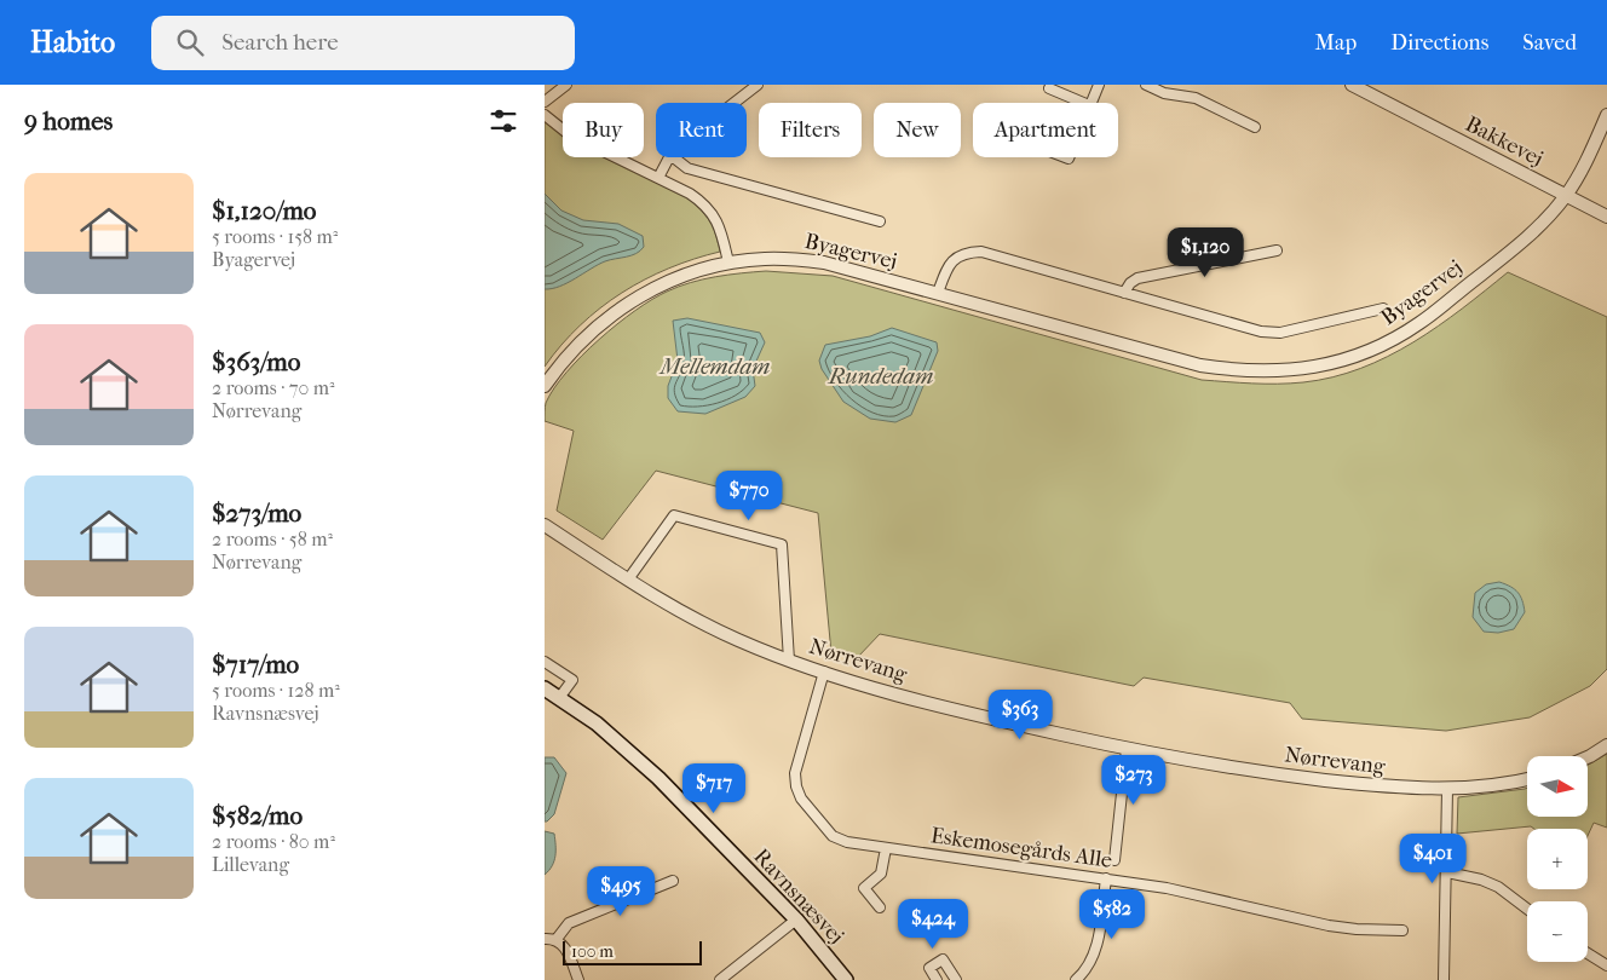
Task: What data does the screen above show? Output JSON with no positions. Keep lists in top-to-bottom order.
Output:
{
  "streets": {
    "main road": ["Ravnsnæsvej"],
    "street": [
      "Bakkevej",
      "Byagervej",
      "Nørrevang",
      "Eskemosegårds Alle"
    ]
  },
  "crossings": [
    ["Bakkevej", "Byagervej"],
    ["Nørrevang", "Eskemosegårds Alle"]
  ],
  "water": ["Mellemdam", "Rundedam"],
  "scale_bar": "100 m",
  "north": "right",
  "page": {
    "header": "Habito",
    "search": "Search here",
    "nav": ["Map", "Directions", "Saved"],
    "heading": "9 homes",
    "chip": [
      "Buy",
      "Rent",
      "Filters",
      "New",
      "Apartment"
    ],
    "list": [
      {
        "name": "$1,120/mo",
        "note": "5 rooms · 158 m² · Byagervej"
      },
      {
        "name": "$363/mo",
        "note": "2 rooms · 70 m² · Nørrevang"
      },
      {
        "name": "$273/mo",
        "note": "2 rooms · 58 m² · Nørrevang"
      },
      {
        "name": "$717/mo",
        "note": "5 rooms · 128 m² · Ravnsnæsvej"
      },
      {
        "name": "$582/mo",
        "note": "2 rooms · 80 m² · Lillevang"
      }
    ],
    "price": [
      "$1,120",
      "$770",
      "$363",
      "$273",
      "$717",
      "$401",
      "$495",
      "$582",
      "$424"
    ],
    "map_buttons": ["+", "−"],
    "scale": "100 m"
  }
}
